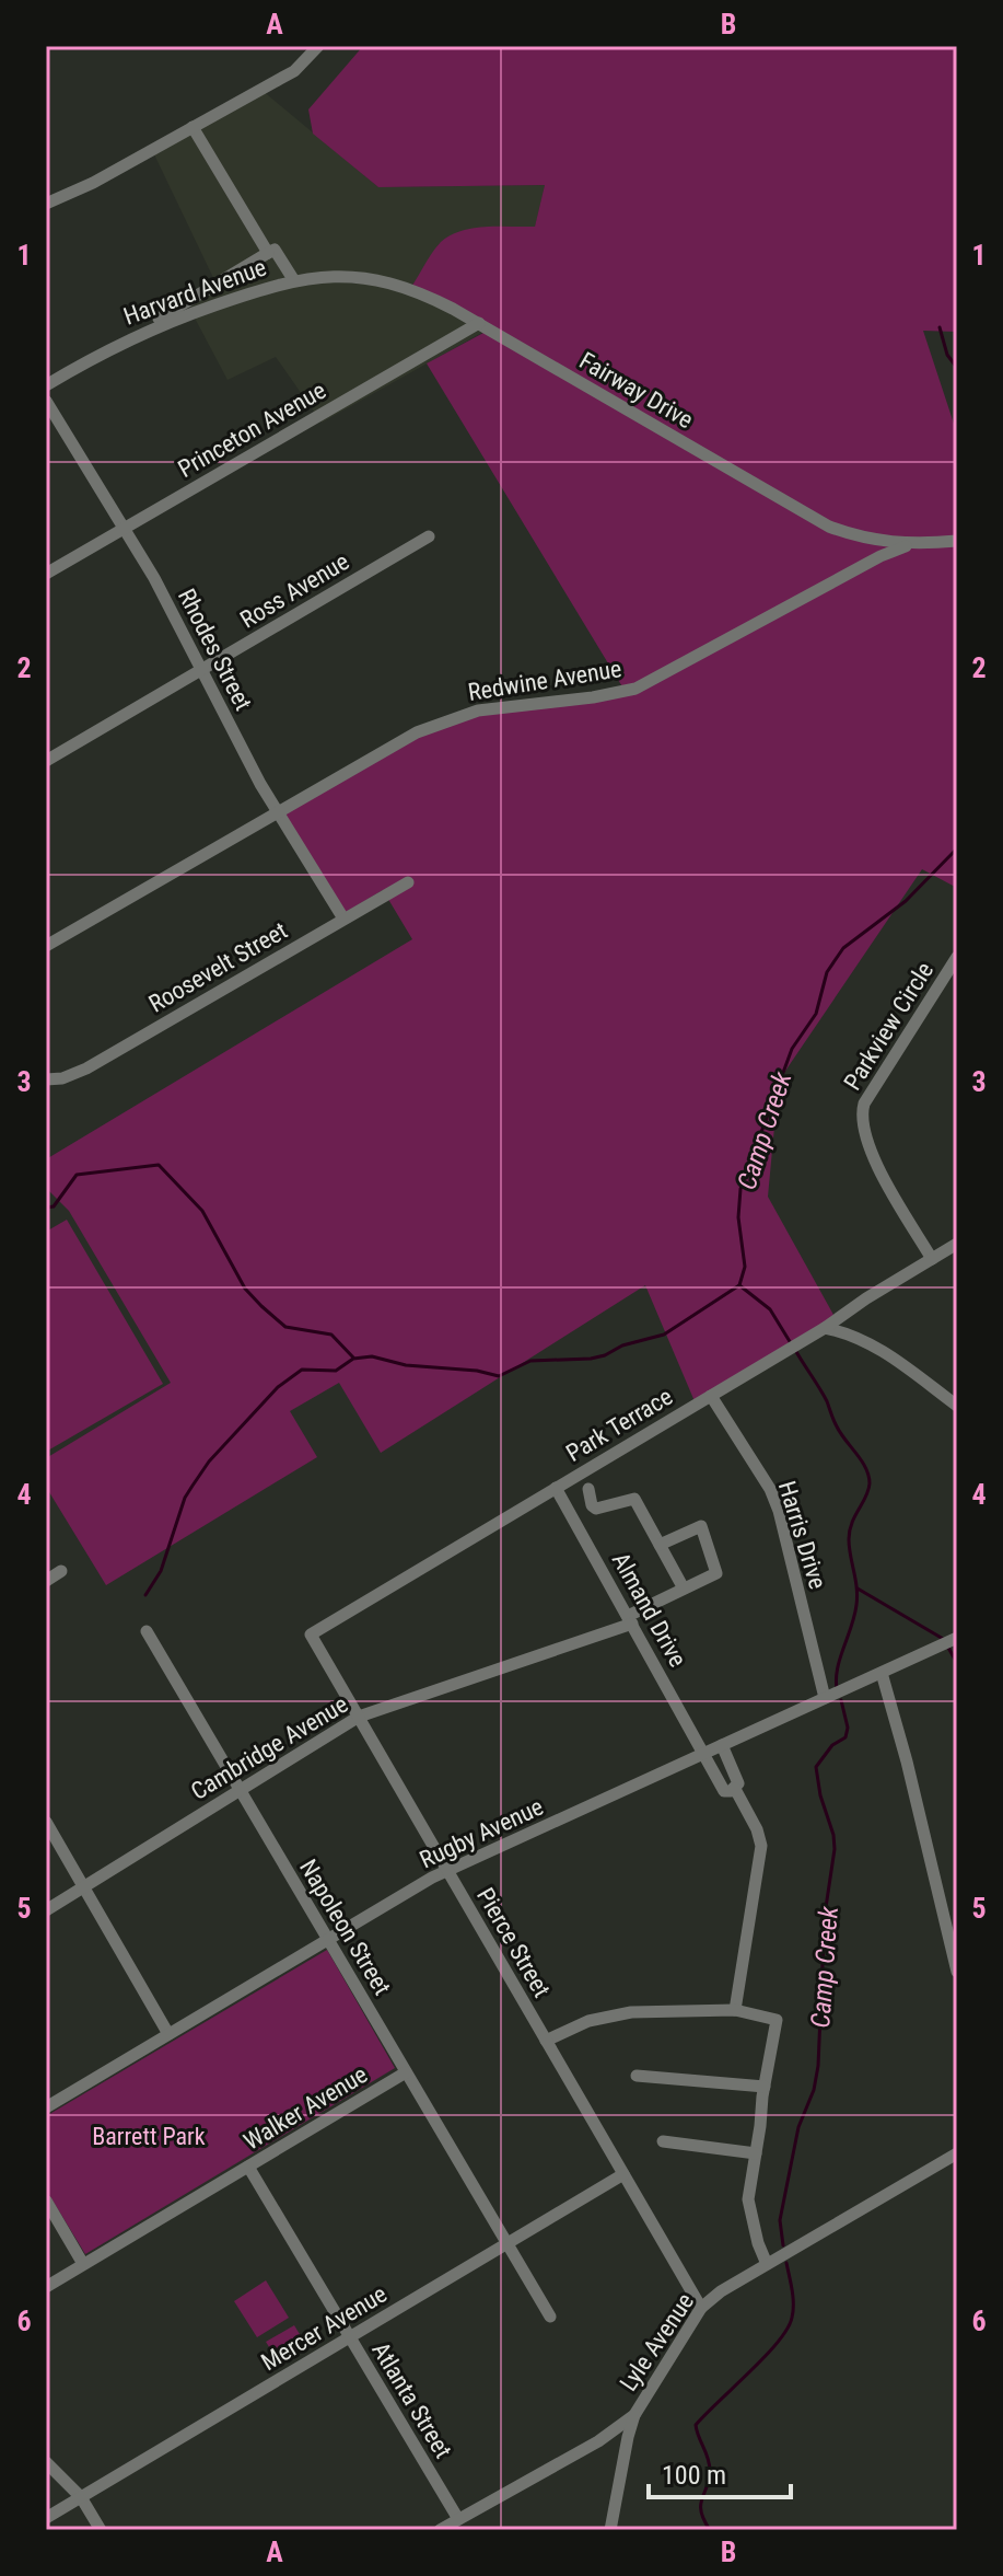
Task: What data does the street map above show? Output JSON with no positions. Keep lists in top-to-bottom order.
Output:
{
  "streets": {
    "street": [
      "Harvard Avenue",
      "Fairway Drive",
      "Princeton Avenue",
      "Ross Avenue",
      "Rhodes Street",
      "Redwine Avenue",
      "Roosevelt Street",
      "Parkview Circle",
      "Park Terrace",
      "Harris Drive",
      "Almand Drive",
      "Cambridge Avenue",
      "Rugby Avenue",
      "Napoleon Street",
      "Pierce Street",
      "Walker Avenue",
      "Mercer Avenue",
      "Lyle Avenue",
      "Atlanta Street"
    ]
  },
  "crossings": [
    ["Harvard Avenue", "Fairway Drive"],
    ["Fairway Drive", "Princeton Avenue"],
    ["Fairway Drive", "Redwine Avenue"],
    ["Princeton Avenue", "Rhodes Street"],
    ["Ross Avenue", "Rhodes Street"],
    ["Rhodes Street", "Redwine Avenue"],
    ["Rhodes Street", "Roosevelt Street"],
    ["Parkview Circle", "Park Terrace"],
    ["Park Terrace", "Harris Drive"],
    ["Park Terrace", "Almand Drive"],
    ["Park Terrace", "Pierce Street"],
    ["Harris Drive", "Rugby Avenue"],
    ["Almand Drive", "Cambridge Avenue"],
    ["Almand Drive", "Rugby Avenue"],
    ["Cambridge Avenue", "Napoleon Street"],
    ["Cambridge Avenue", "Pierce Street"],
    ["Rugby Avenue", "Napoleon Street"],
    ["Rugby Avenue", "Pierce Street"],
    ["Napoleon Street", "Walker Avenue"],
    ["Napoleon Street", "Mercer Avenue"],
    ["Pierce Street", "Mercer Avenue"],
    ["Pierce Street", "Lyle Avenue"],
    ["Walker Avenue", "Atlanta Street"],
    ["Mercer Avenue", "Atlanta Street"],
    ["Lyle Avenue", "Atlanta Street"]
  ],
  "water": ["Camp Creek"],
  "parks": ["Barrett Park"],
  "scale_bar": "100 m",
  "grid": {
    "columns": ["A", "B"],
    "rows": [
      "1",
      "2",
      "3",
      "4",
      "5",
      "6"
    ]
  }
}
